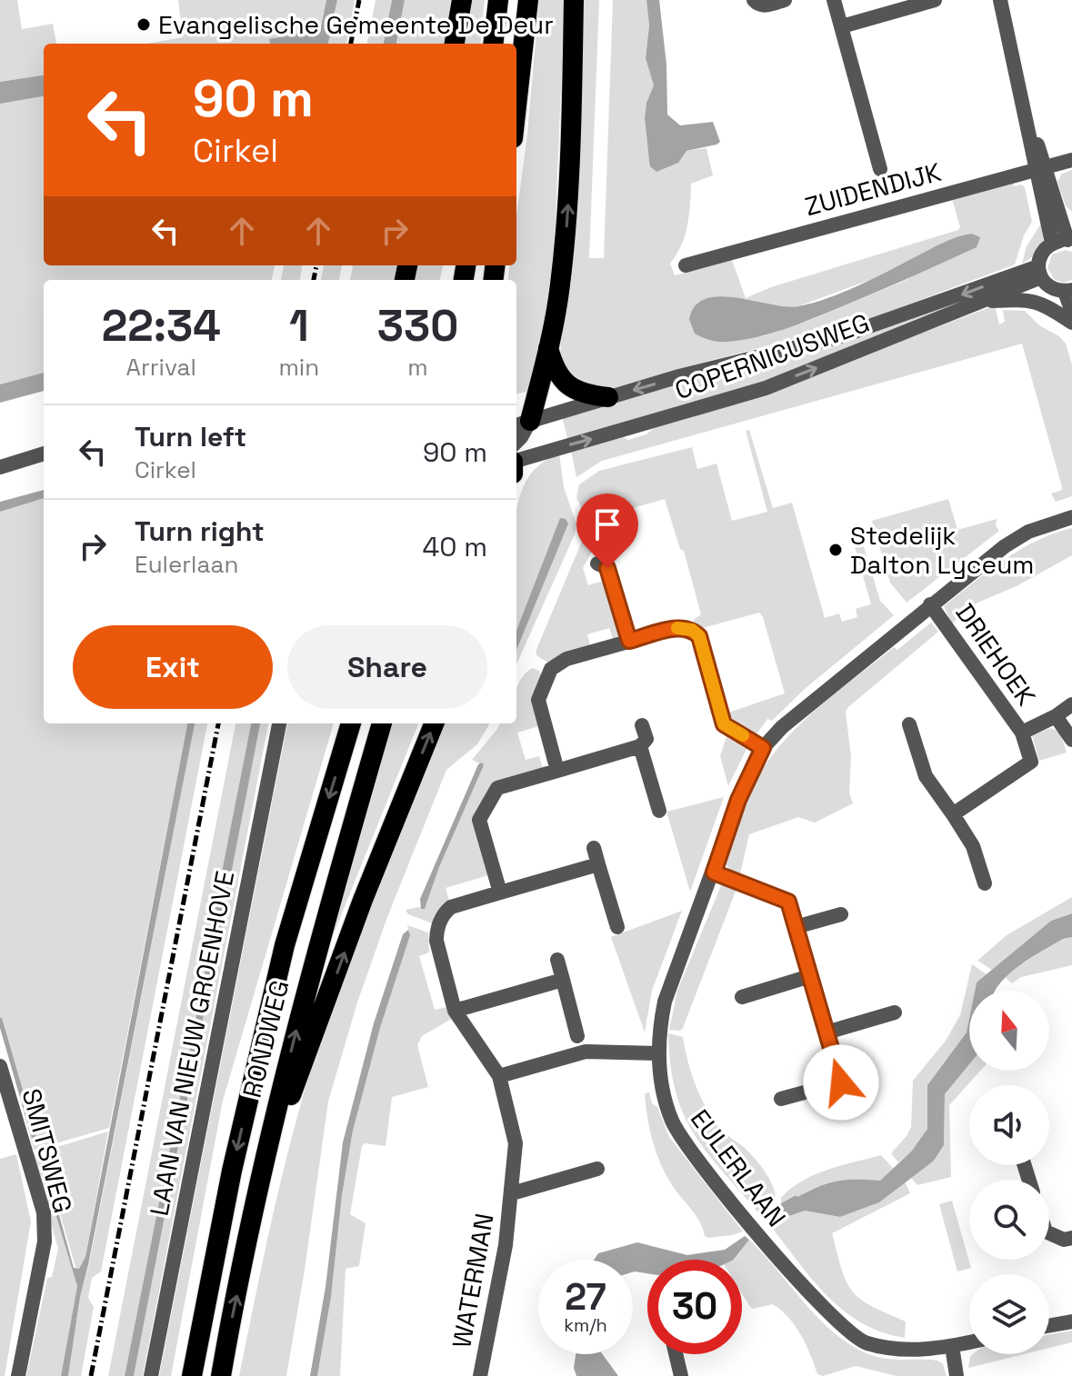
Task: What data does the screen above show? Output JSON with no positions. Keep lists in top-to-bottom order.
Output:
{
  "streets": {
    "highway": ["RONDWEG"],
    "street": [
      "ZUIDENDIJK",
      "COPERNICUSWEG",
      "DRIEHOEK",
      "LAAN VAN NIEUW GROENHOVE",
      "SMITSWEG",
      "EULERLAAN",
      "WATERMAN"
    ]
  },
  "crossings": [
    ["DRIEHOEK", "EULERLAAN"]
  ],
  "places": ["Evangelische Gemeente De Deur", "Stedelijk Dalton Lyceum"],
  "north": "top",
  "page": {
    "turn": ["90 m", "Cirkel"],
    "eta": [
      "22:34",
      "Arrival",
      "1",
      "min",
      "330",
      "m"
    ],
    "list": [
      {
        "name": "Turn left",
        "note": "Cirkel",
        "value": "90 m"
      },
      {
        "name": "Turn right",
        "note": "Eulerlaan",
        "value": "40 m"
      }
    ],
    "buttons": ["Exit", "Share"],
    "speed": "27 km/h",
    "limit": "30"
  }
}
